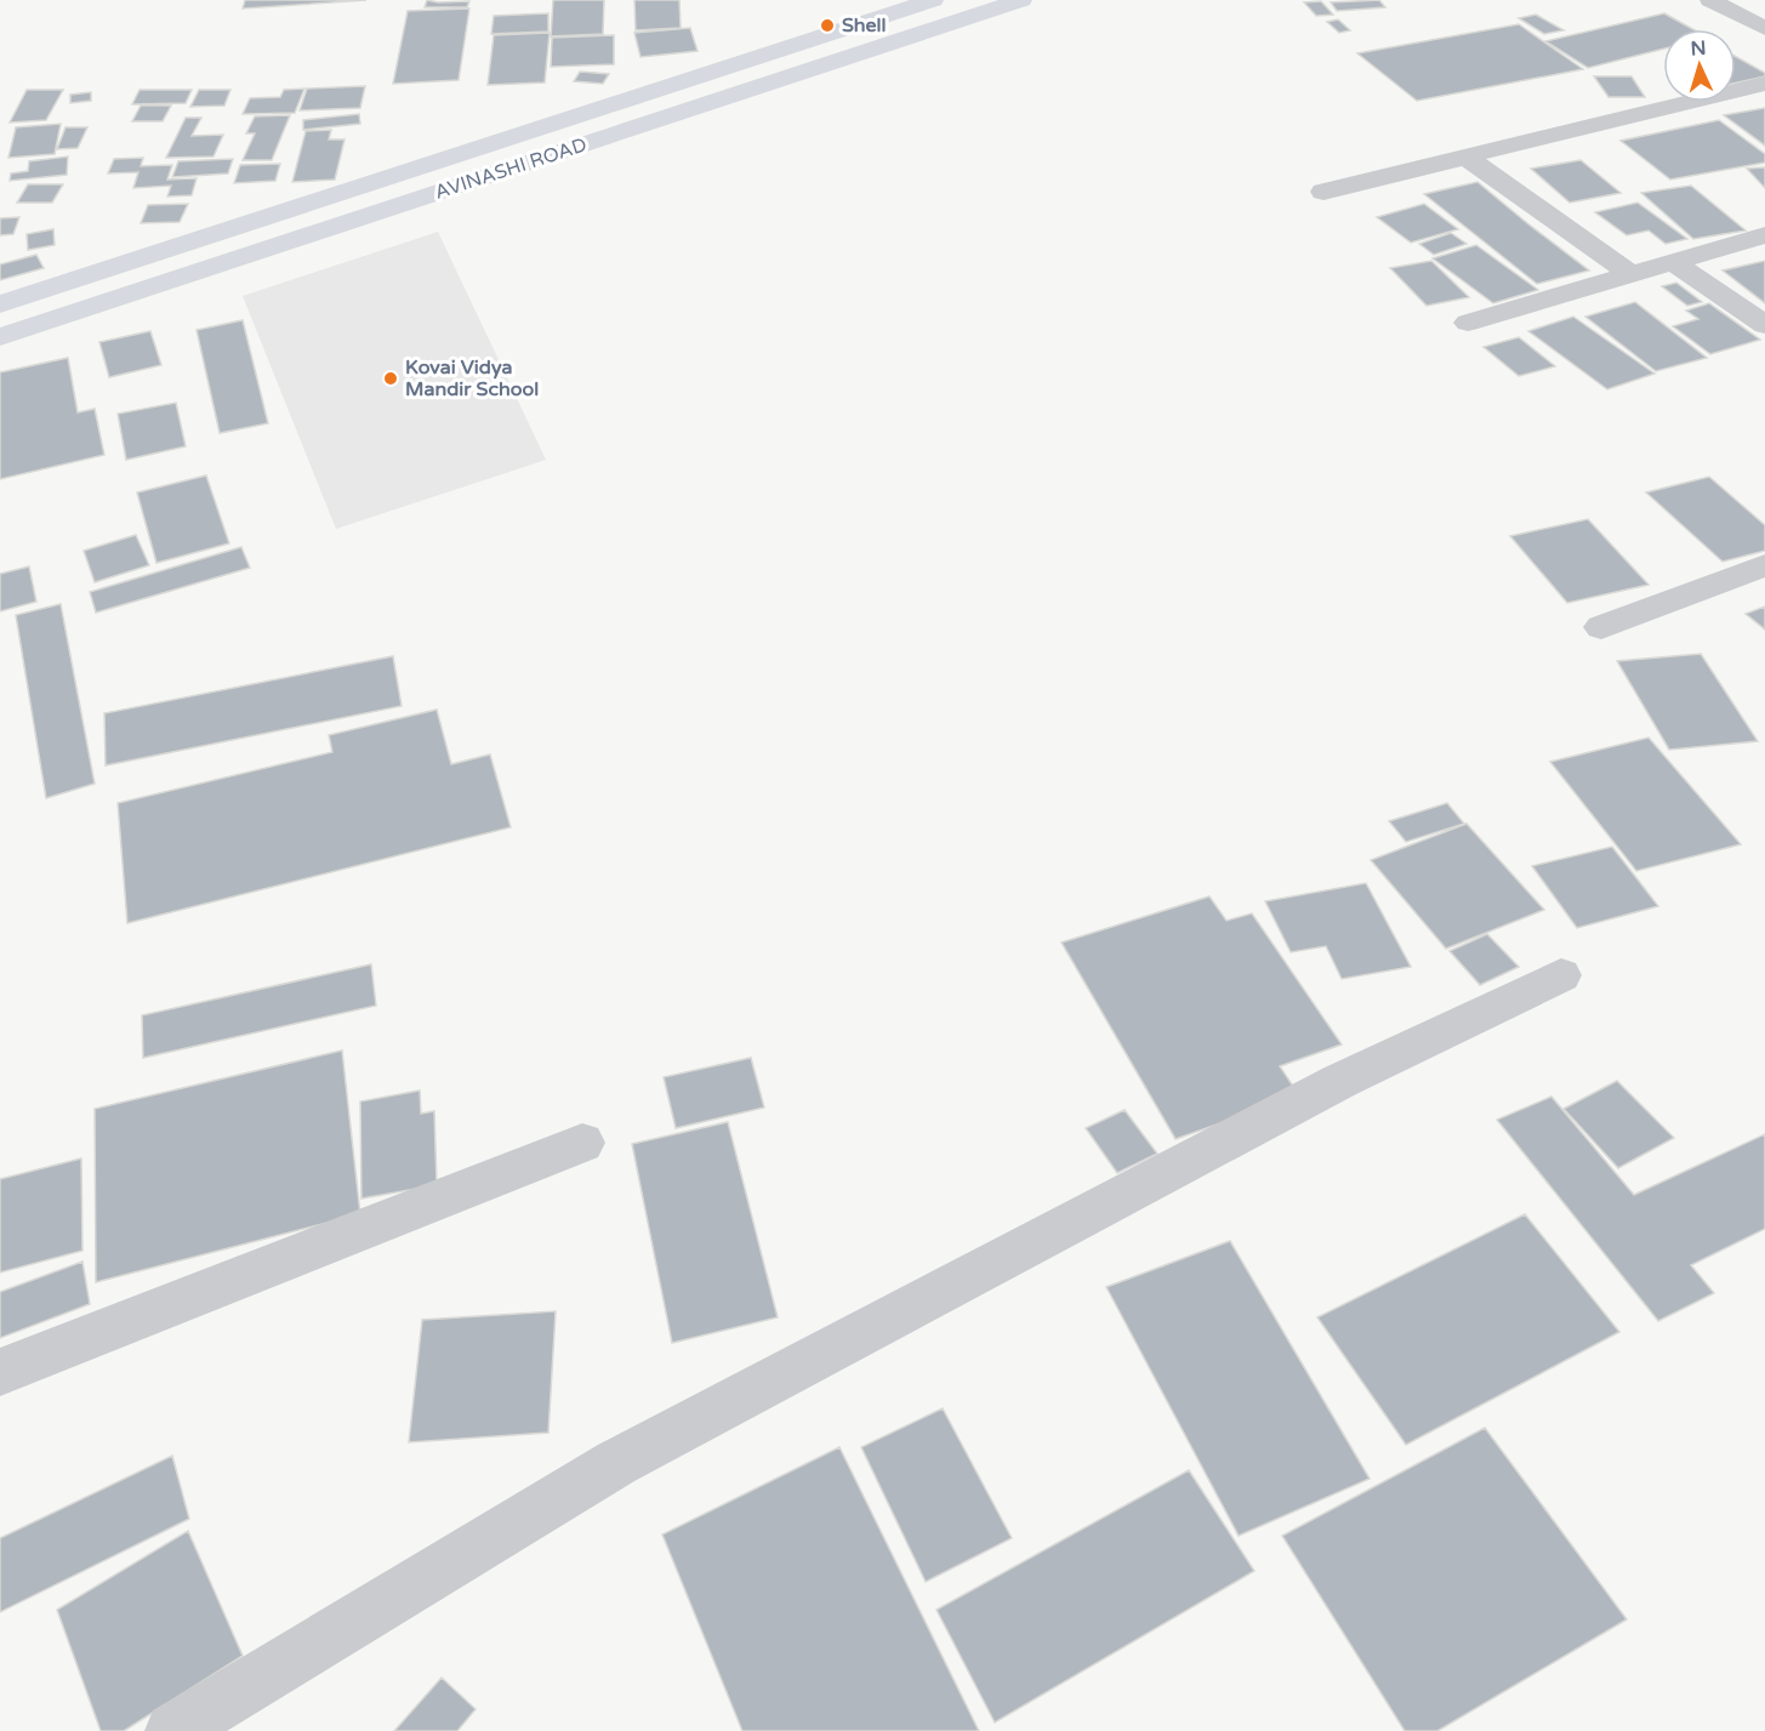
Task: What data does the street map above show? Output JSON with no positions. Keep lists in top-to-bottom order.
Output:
{
  "streets": {
    "main road": ["AVINASHI ROAD"]
  },
  "places": ["Shell", "Kovai Vidya Mandir School"],
  "north": "top"
}
